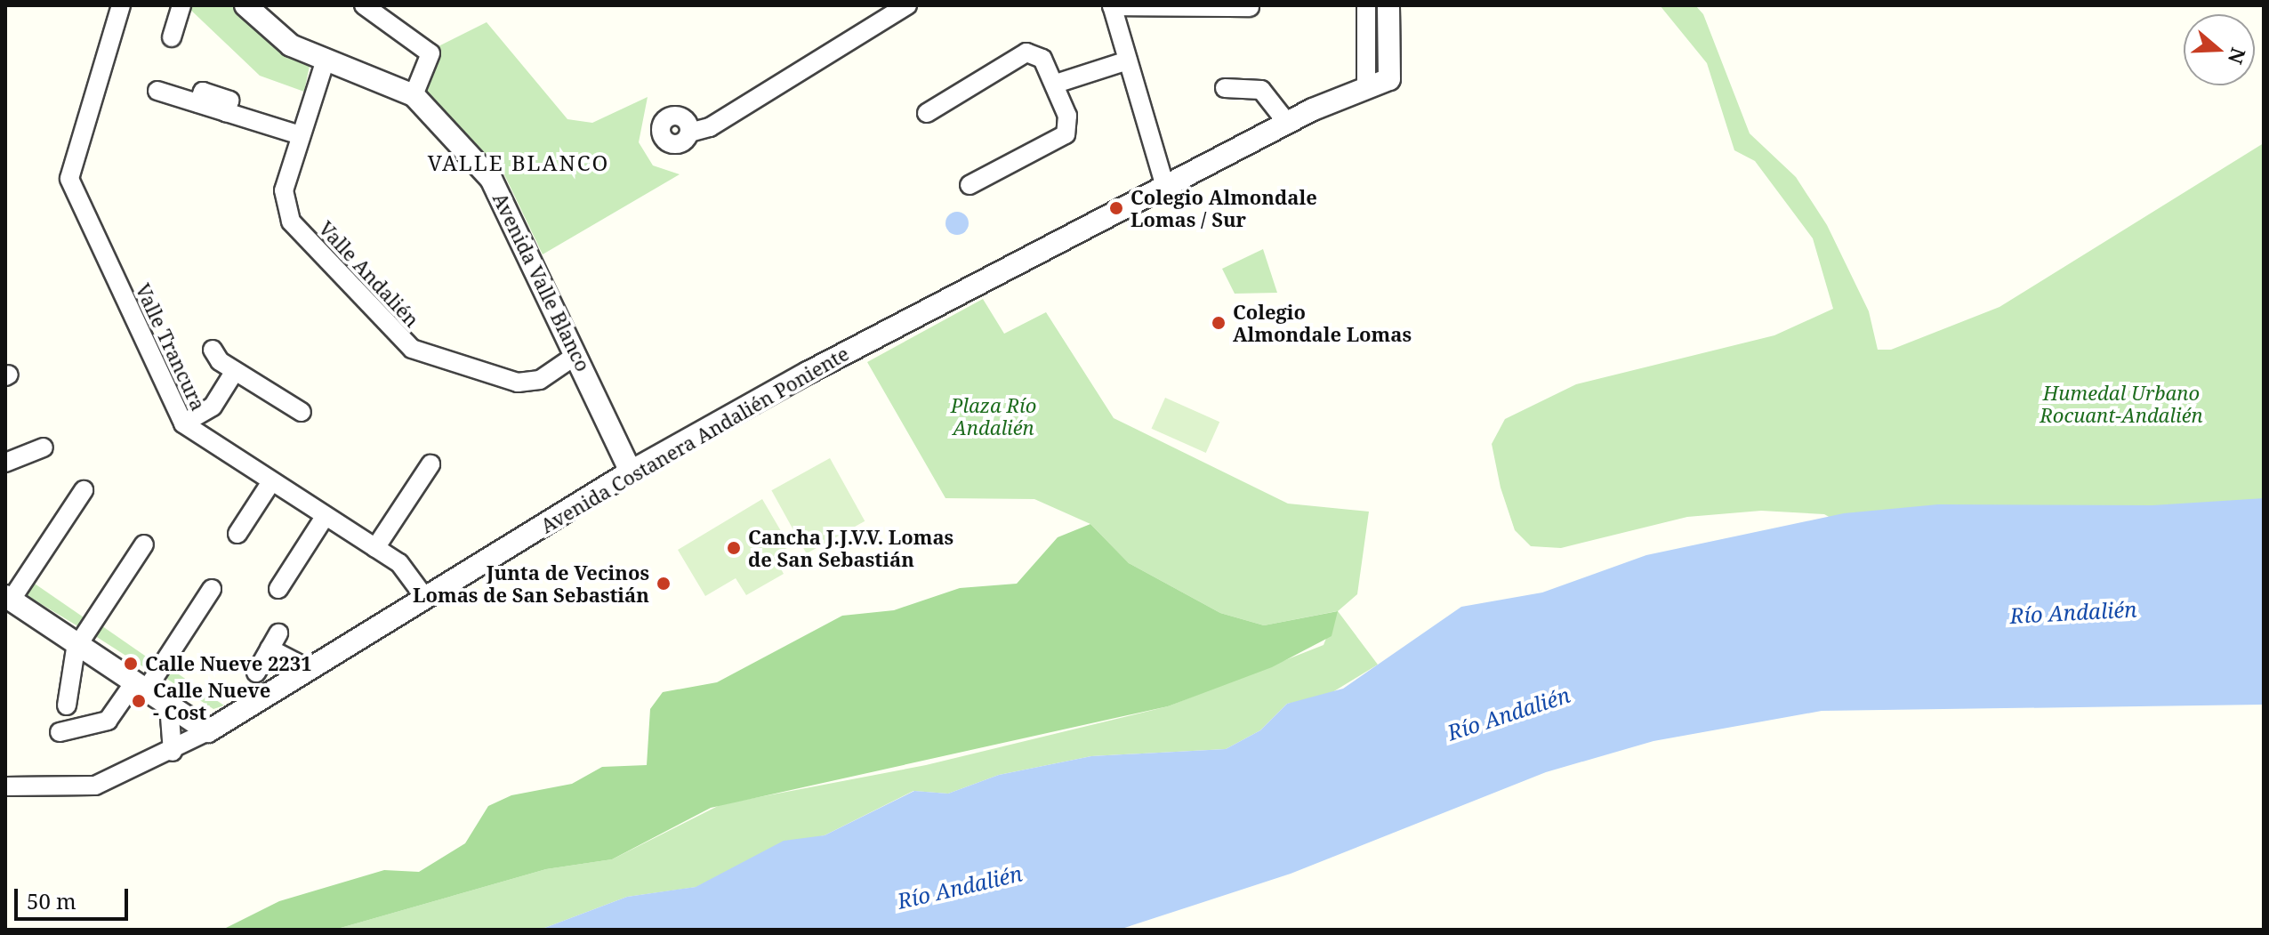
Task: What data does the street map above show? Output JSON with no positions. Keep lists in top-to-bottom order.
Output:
{
  "streets": {
    "street": [
      "Valle Andalién",
      "Avenida Valle Blanco",
      "Valle Trancura",
      "Avenida Costanera Andalién Poniente"
    ]
  },
  "crossings": [
    ["Valle Andalién", "Avenida Valle Blanco"],
    ["Avenida Valle Blanco", "Avenida Costanera Andalién Poniente"],
    ["Valle Trancura", "Avenida Costanera Andalién Poniente"]
  ],
  "districts": ["VALLE BLANCO"],
  "water": ["Río Andalién"],
  "parks": ["Humedal Urbano Rocuant-Andalién", "Plaza Río Andalién"],
  "places": [
    "Colegio Almondale Lomas / Sur",
    "Colegio Almondale Lomas",
    "Cancha J.J.V.V. Lomas de San Sebastián",
    "Junta de Vecinos Lomas de San Sebastián",
    "Calle Nueve 2231",
    "Calle Nueve - Cost"
  ],
  "scale_bar": "50 m",
  "north": "right"
}
